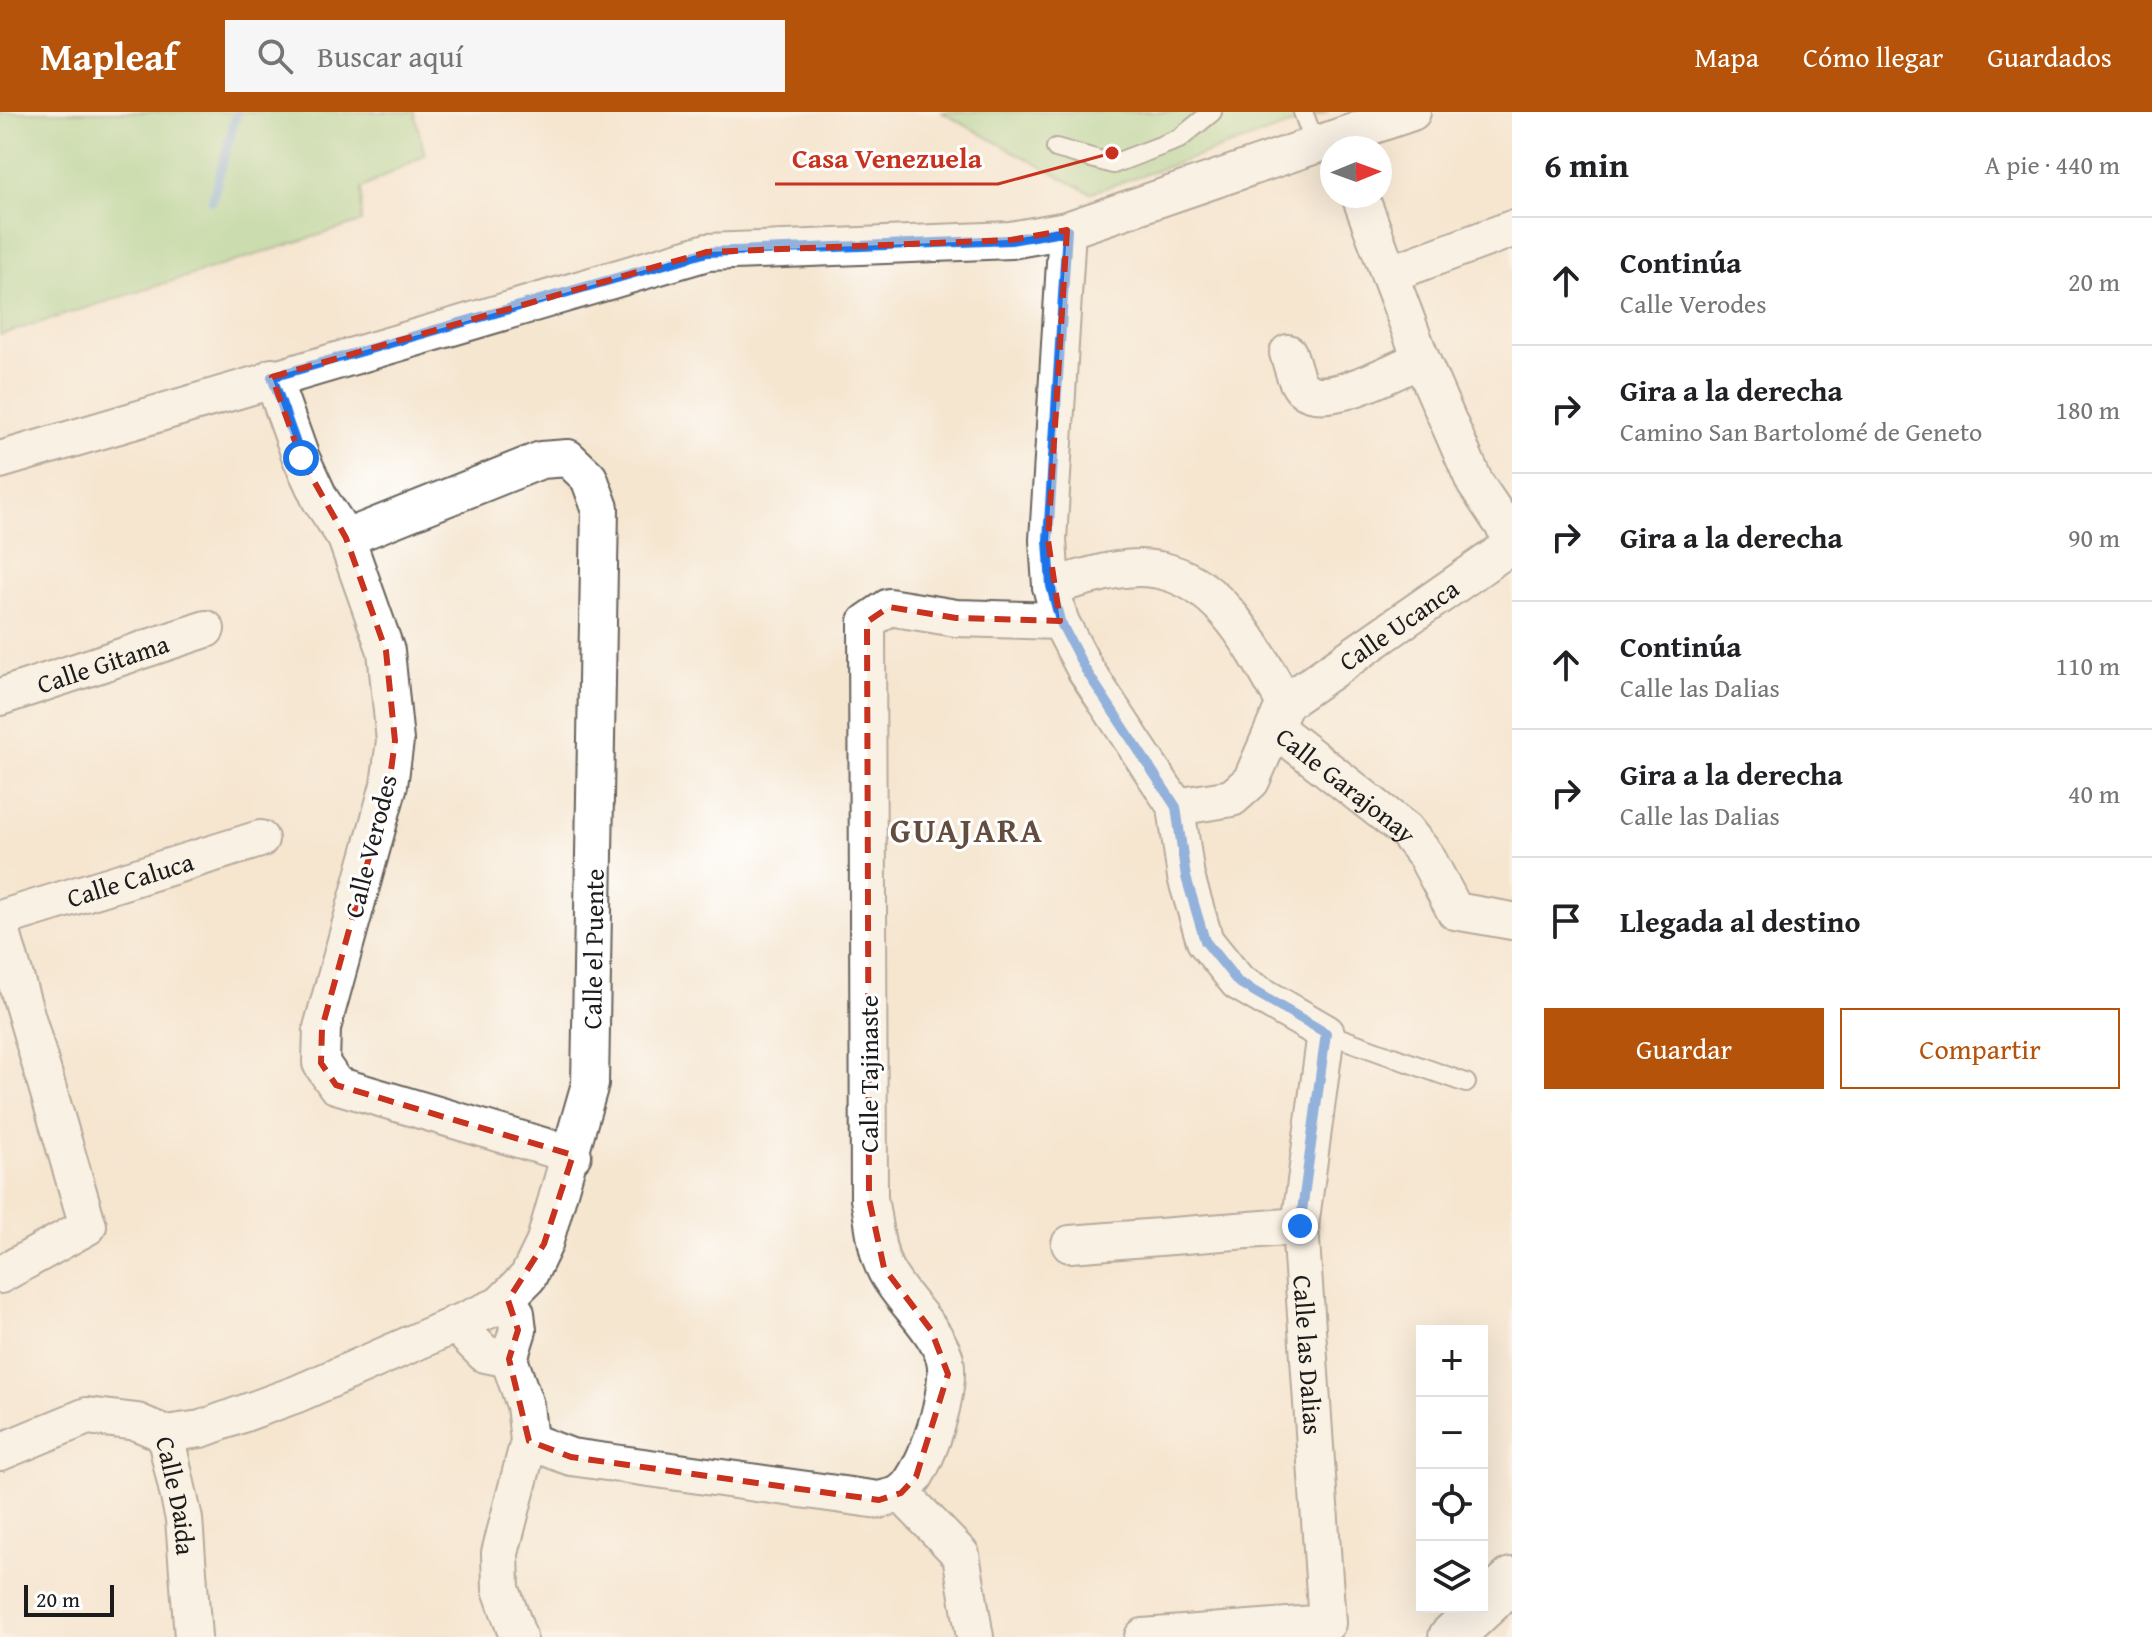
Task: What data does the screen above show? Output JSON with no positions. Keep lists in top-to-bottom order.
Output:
{
  "streets": {
    "street": [
      "Calle Ucanca",
      "Calle Gitama",
      "Calle Garajonay",
      "Calle Verodes",
      "Calle Caluca",
      "Calle el Puente",
      "Calle Tajinaste",
      "Calle las Dalias",
      "Calle Daida"
    ]
  },
  "crossings": [
    ["Calle Ucanca", "Calle Garajonay"],
    ["Calle Verodes", "Calle el Puente"],
    ["Calle el Puente", "Calle Daida"]
  ],
  "districts": ["GUAJARA"],
  "places": ["Casa Venezuela"],
  "scale_bar": "20 m",
  "north": "right",
  "page": {
    "header": "Mapleaf",
    "search": "Buscar aquí",
    "nav": ["Mapa", "Cómo llegar", "Guardados"],
    "heading": ["6 min", "A pie · 440 m"],
    "list": [
      ["Continúa", "Calle Verodes", "20 m"],
      ["Gira a la derecha", "Camino San Bartolomé de Geneto", "180 m"],
      ["Gira a la derecha", "90 m"],
      ["Continúa", "Calle las Dalias", "110 m"],
      ["Gira a la derecha", "Calle las Dalias", "40 m"],
      "Llegada al destino"
    ],
    "buttons": ["Guardar", "Compartir"],
    "map_buttons": ["+", "−"],
    "scale": "20 m"
  }
}
